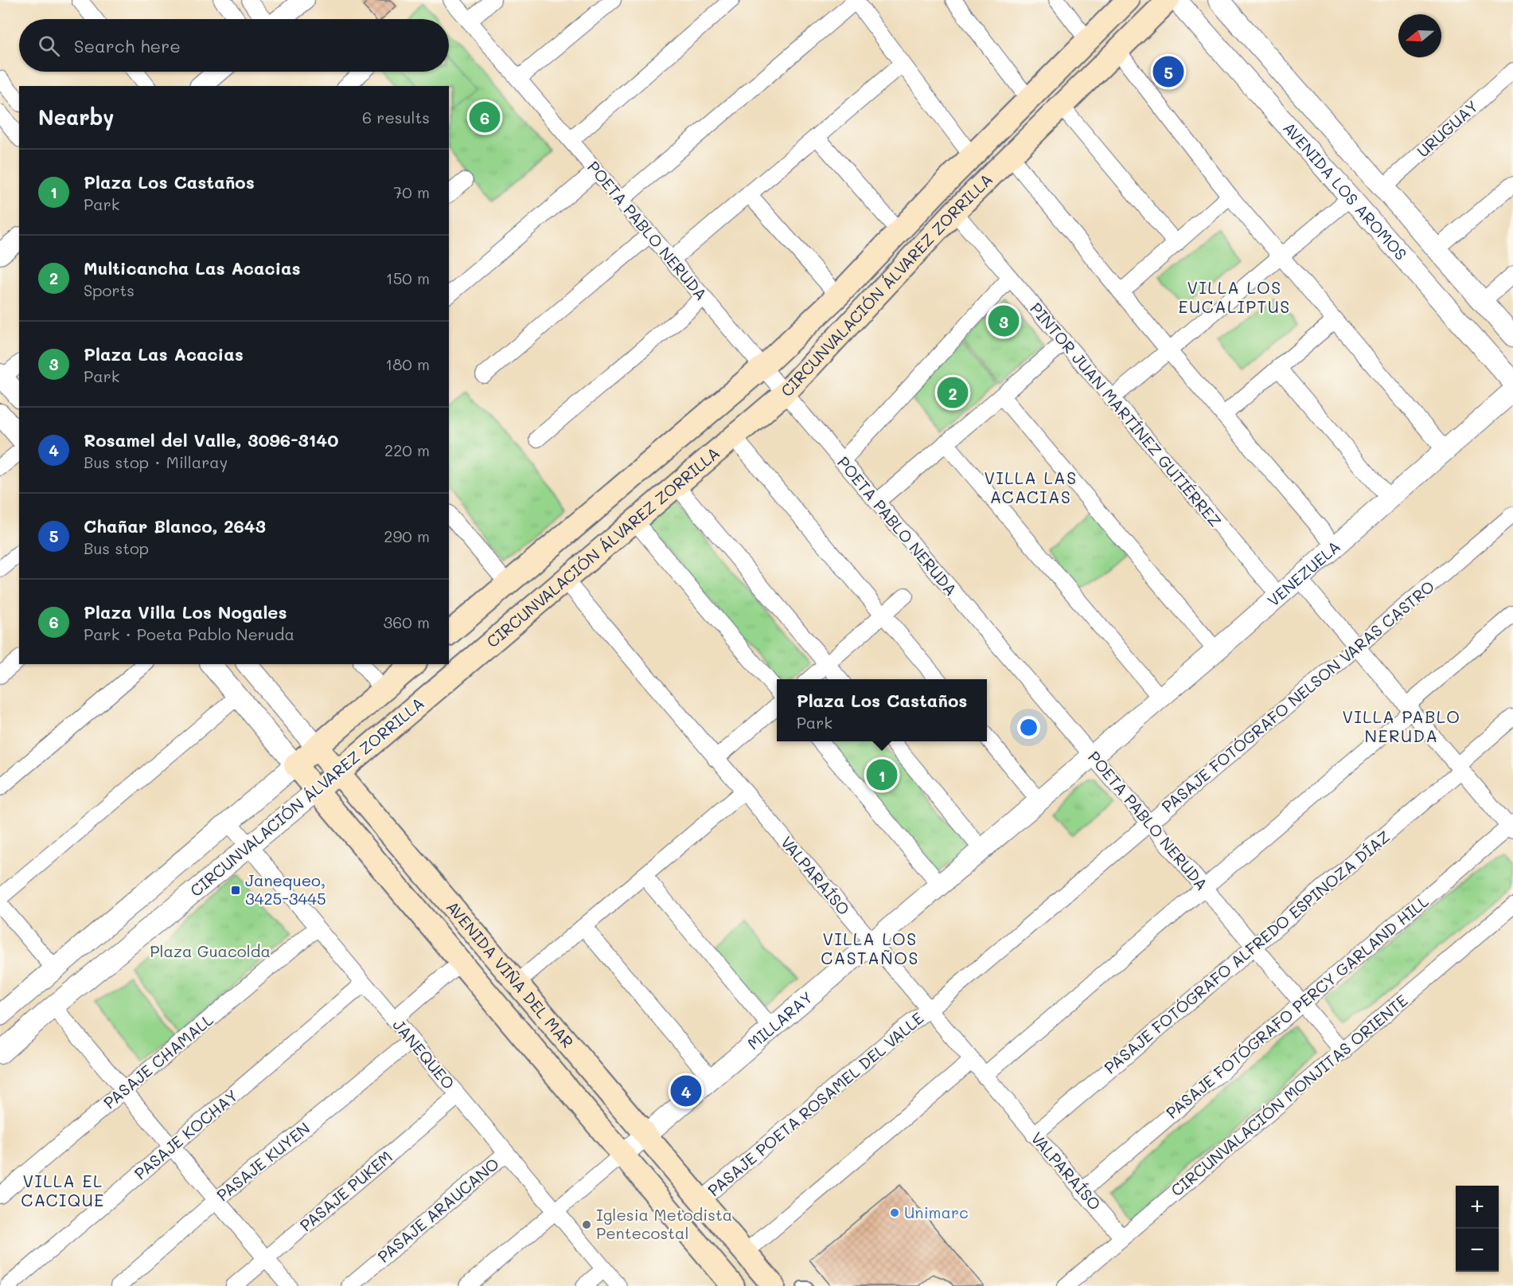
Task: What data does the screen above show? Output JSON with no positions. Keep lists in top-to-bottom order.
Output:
{
  "streets": {
    "main road": ["CIRCUNVALACIÓN ÁLVAREZ ZORRILLA", "AVENIDA VIÑA DEL MAR"],
    "street": [
      "URUGUAY",
      "AVENIDA LOS AROMOS",
      "POETA PABLO NERUDA",
      "PINTOR JUAN MARTÍNEZ GUTIÉRREZ",
      "VENEZUELA",
      "PASAJE FOTÓGRAFO NELSON VARAS CASTRO",
      "VALPARAÍSO",
      "PASAJE FOTÓGRAFO ALFREDO ESPINOZA DÍAZ",
      "PASAJE FOTÓGRAFO PERCY GARLAND HILL",
      "MILLARAY",
      "JANEQUEO",
      "PASAJE CHAMALL",
      "CIRCUNVALACIÓN MONJITAS ORIENTE",
      "PASAJE POETA ROSAMEL DEL VALLE",
      "PASAJE KOCHAY",
      "PASAJE KUYEN",
      "PASAJE PUKEM",
      "PASAJE ARAUCANO"
    ]
  },
  "crossings": [
    ["URUGUAY", "AVENIDA LOS AROMOS"],
    ["POETA PABLO NERUDA", "CIRCUNVALACIÓN ÁLVAREZ ZORRILLA"],
    ["POETA PABLO NERUDA", "VENEZUELA"],
    ["POETA PABLO NERUDA", "PASAJE FOTÓGRAFO NELSON VARAS CASTRO"],
    ["POETA PABLO NERUDA", "PASAJE FOTÓGRAFO ALFREDO ESPINOZA DÍAZ"],
    ["POETA PABLO NERUDA", "PASAJE FOTÓGRAFO PERCY GARLAND HILL"],
    ["POETA PABLO NERUDA", "MILLARAY"],
    ["POETA PABLO NERUDA", "CIRCUNVALACIÓN MONJITAS ORIENTE"],
    ["CIRCUNVALACIÓN ÁLVAREZ ZORRILLA", "PINTOR JUAN MARTÍNEZ GUTIÉRREZ"],
    ["CIRCUNVALACIÓN ÁLVAREZ ZORRILLA", "VALPARAÍSO"],
    ["CIRCUNVALACIÓN ÁLVAREZ ZORRILLA", "AVENIDA VIÑA DEL MAR"],
    ["CIRCUNVALACIÓN ÁLVAREZ ZORRILLA", "JANEQUEO"],
    ["PINTOR JUAN MARTÍNEZ GUTIÉRREZ", "VENEZUELA"],
    ["VENEZUELA", "MILLARAY"],
    ["PASAJE FOTÓGRAFO NELSON VARAS CASTRO", "VALPARAÍSO"],
    ["PASAJE FOTÓGRAFO NELSON VARAS CASTRO", "PASAJE POETA ROSAMEL DEL VALLE"],
    ["VALPARAÍSO", "PASAJE FOTÓGRAFO ALFREDO ESPINOZA DÍAZ"],
    ["VALPARAÍSO", "PASAJE FOTÓGRAFO PERCY GARLAND HILL"],
    ["VALPARAÍSO", "MILLARAY"],
    ["VALPARAÍSO", "CIRCUNVALACIÓN MONJITAS ORIENTE"],
    ["VALPARAÍSO", "PASAJE POETA ROSAMEL DEL VALLE"],
    ["AVENIDA VIÑA DEL MAR", "MILLARAY"],
    ["AVENIDA VIÑA DEL MAR", "PASAJE POETA ROSAMEL DEL VALLE"],
    ["MILLARAY", "JANEQUEO"],
    ["JANEQUEO", "PASAJE CHAMALL"],
    ["JANEQUEO", "PASAJE KOCHAY"],
    ["JANEQUEO", "PASAJE KUYEN"],
    ["JANEQUEO", "PASAJE PUKEM"],
    ["JANEQUEO", "PASAJE ARAUCANO"]
  ],
  "districts": [
    "VILLA LOS EUCALIPTUS",
    "VILLA LAS ACACIAS",
    "VILLA PABLO NERUDA",
    "VILLA LOS CASTAÑOS",
    "VILLA EL CACIQUE"
  ],
  "parks": ["Plaza Guacolda"],
  "places": {
    "transit": ["Janequeo, 3425-3445"],
    "other": ["Unimarc", "Iglesia Metodista Pentecostal"]
  },
  "north": "left",
  "page": {
    "search": "Search here",
    "pins": [
      "5",
      "6",
      "3",
      "2",
      "1",
      "4"
    ],
    "heading": ["Nearby", "6 results"],
    "list": [
      {
        "mark": "1",
        "name": "Plaza Los Castaños",
        "note": "Park",
        "value": "70 m"
      },
      {
        "mark": "2",
        "name": "Multicancha Las Acacias",
        "note": "Sports",
        "value": "150 m"
      },
      {
        "mark": "3",
        "name": "Plaza Las Acacias",
        "note": "Park",
        "value": "180 m"
      },
      {
        "mark": "4",
        "name": "Rosamel del Valle, 3096-3140",
        "note": "Bus stop · Millaray",
        "value": "220 m"
      },
      {
        "mark": "5",
        "name": "Chañar Blanco, 2643",
        "note": "Bus stop",
        "value": "290 m"
      },
      {
        "mark": "6",
        "name": "Plaza Villa Los Nogales",
        "note": "Park · Poeta Pablo Neruda",
        "value": "360 m"
      }
    ],
    "popup": ["Plaza Los Castaños", "Park"],
    "map_buttons": ["+", "−"]
  }
}
